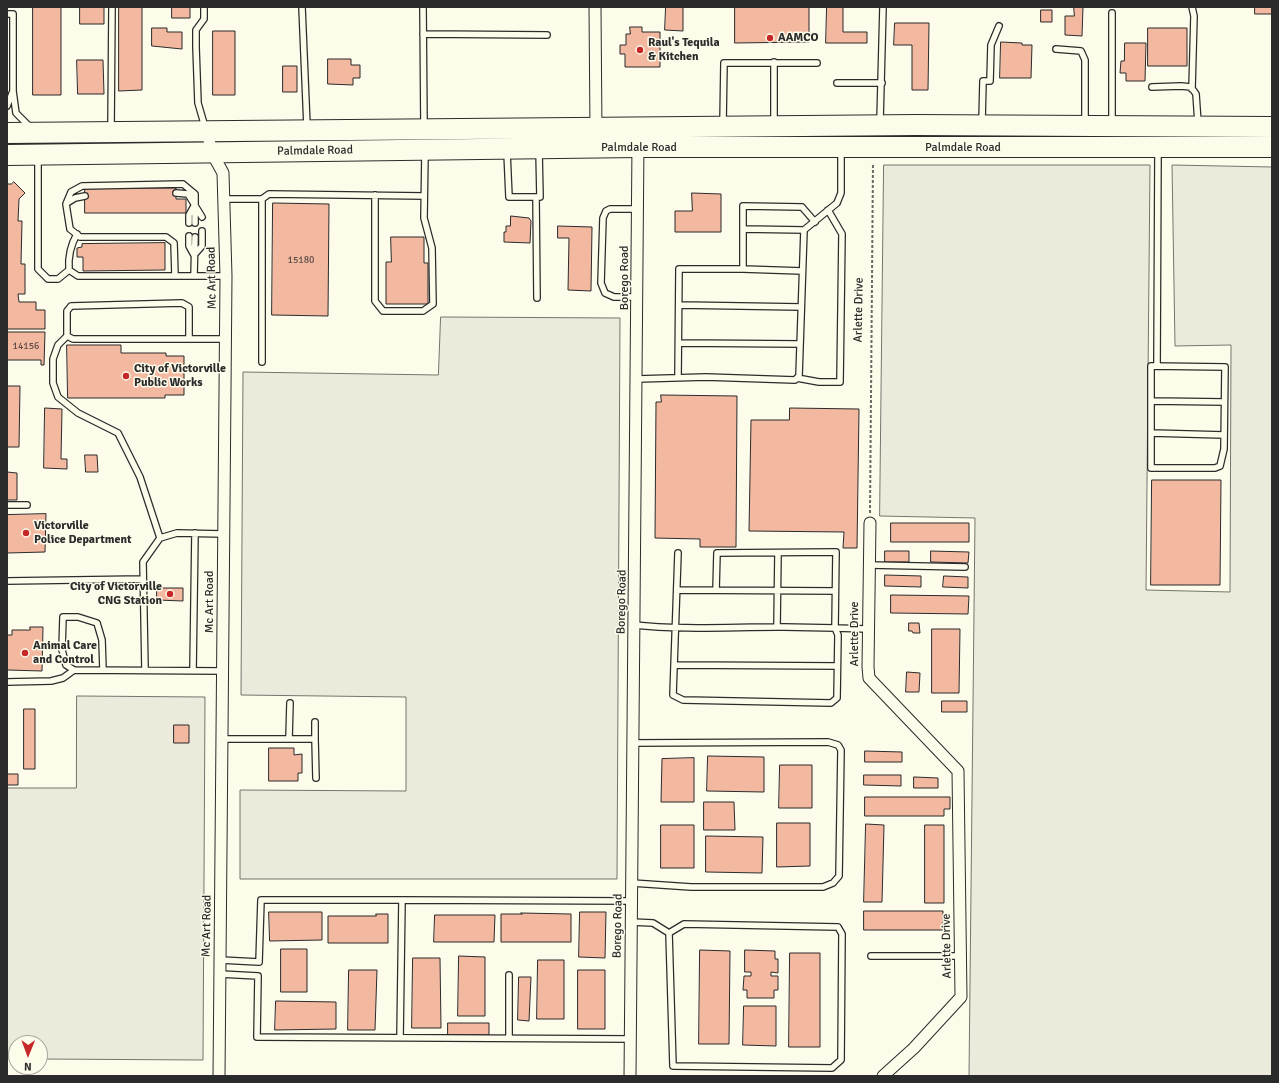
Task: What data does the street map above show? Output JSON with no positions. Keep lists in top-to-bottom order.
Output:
{
  "streets": {
    "highway": ["Palmdale Road"],
    "street": ["Mc Art Road", "Borego Road", "Arlette Drive"]
  },
  "crossings": [
    ["Palmdale Road", "Mc Art Road"],
    ["Palmdale Road", "Borego Road"],
    ["Palmdale Road", "Arlette Drive"]
  ],
  "places": [
    "AAMCO",
    "Raul's Tequila & Kitchen",
    "City of Victorville Public Works",
    "Victorville Police Department",
    "City of Victorville CNG Station",
    "Animal Care and Control"
  ],
  "house_numbers": ["15180", "14156"],
  "north": "bottom"
}
